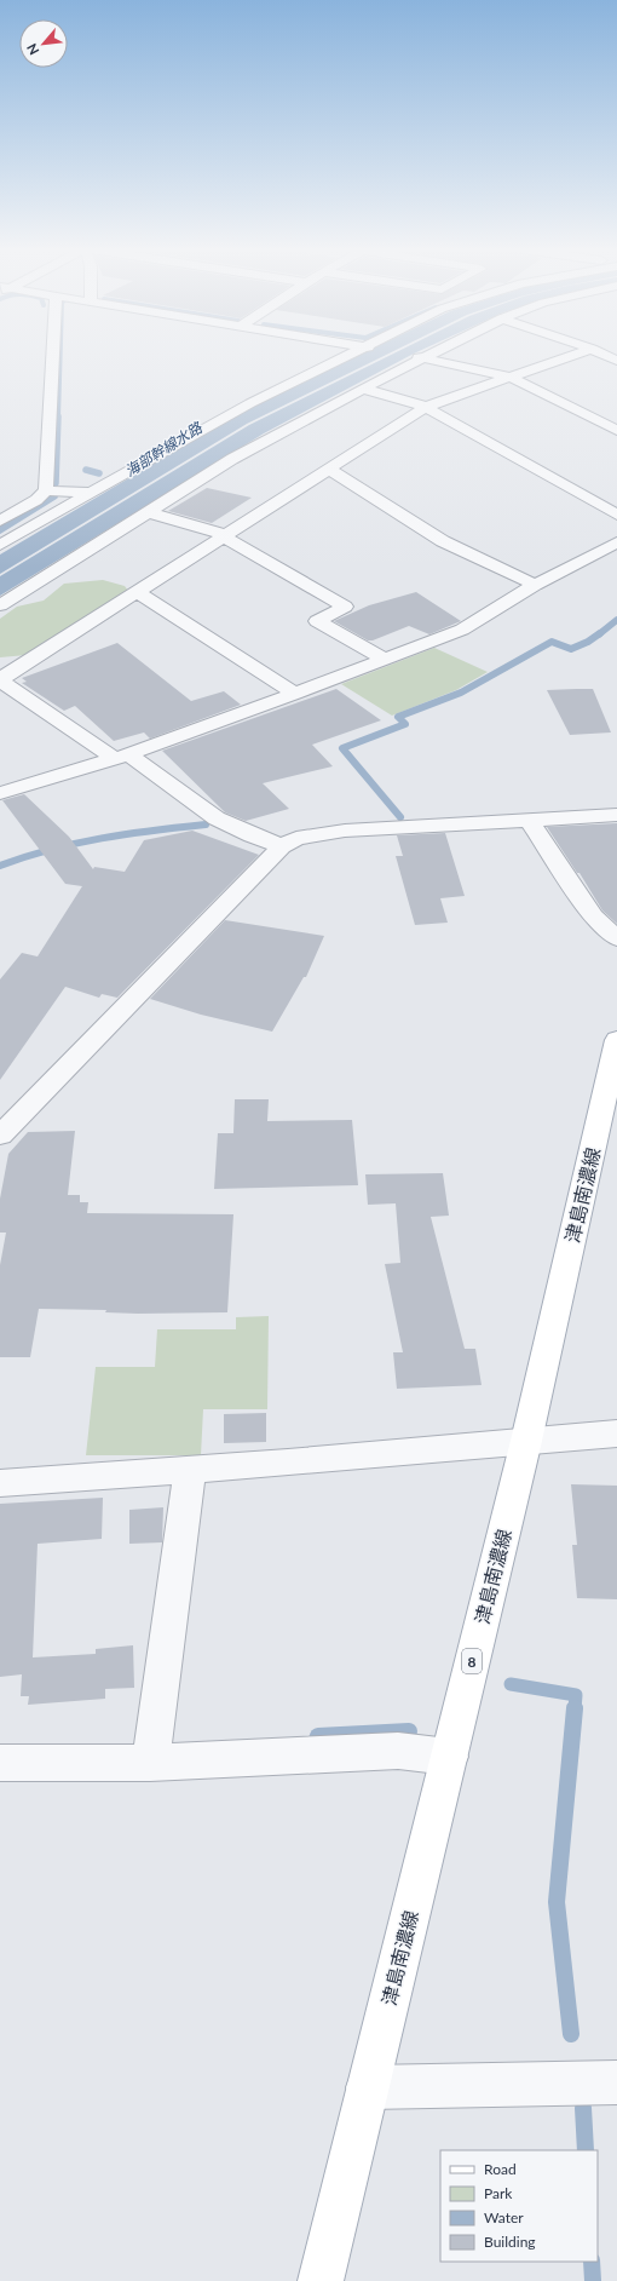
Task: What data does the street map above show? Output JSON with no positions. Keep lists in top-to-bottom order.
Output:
{
  "streets": {
    "main road": ["津島南濃線", "8"]
  },
  "water": ["海部幹線水路"],
  "legend": [
    "Road",
    "Park",
    "Water",
    "Building"
  ],
  "north": "bottom left"
}
